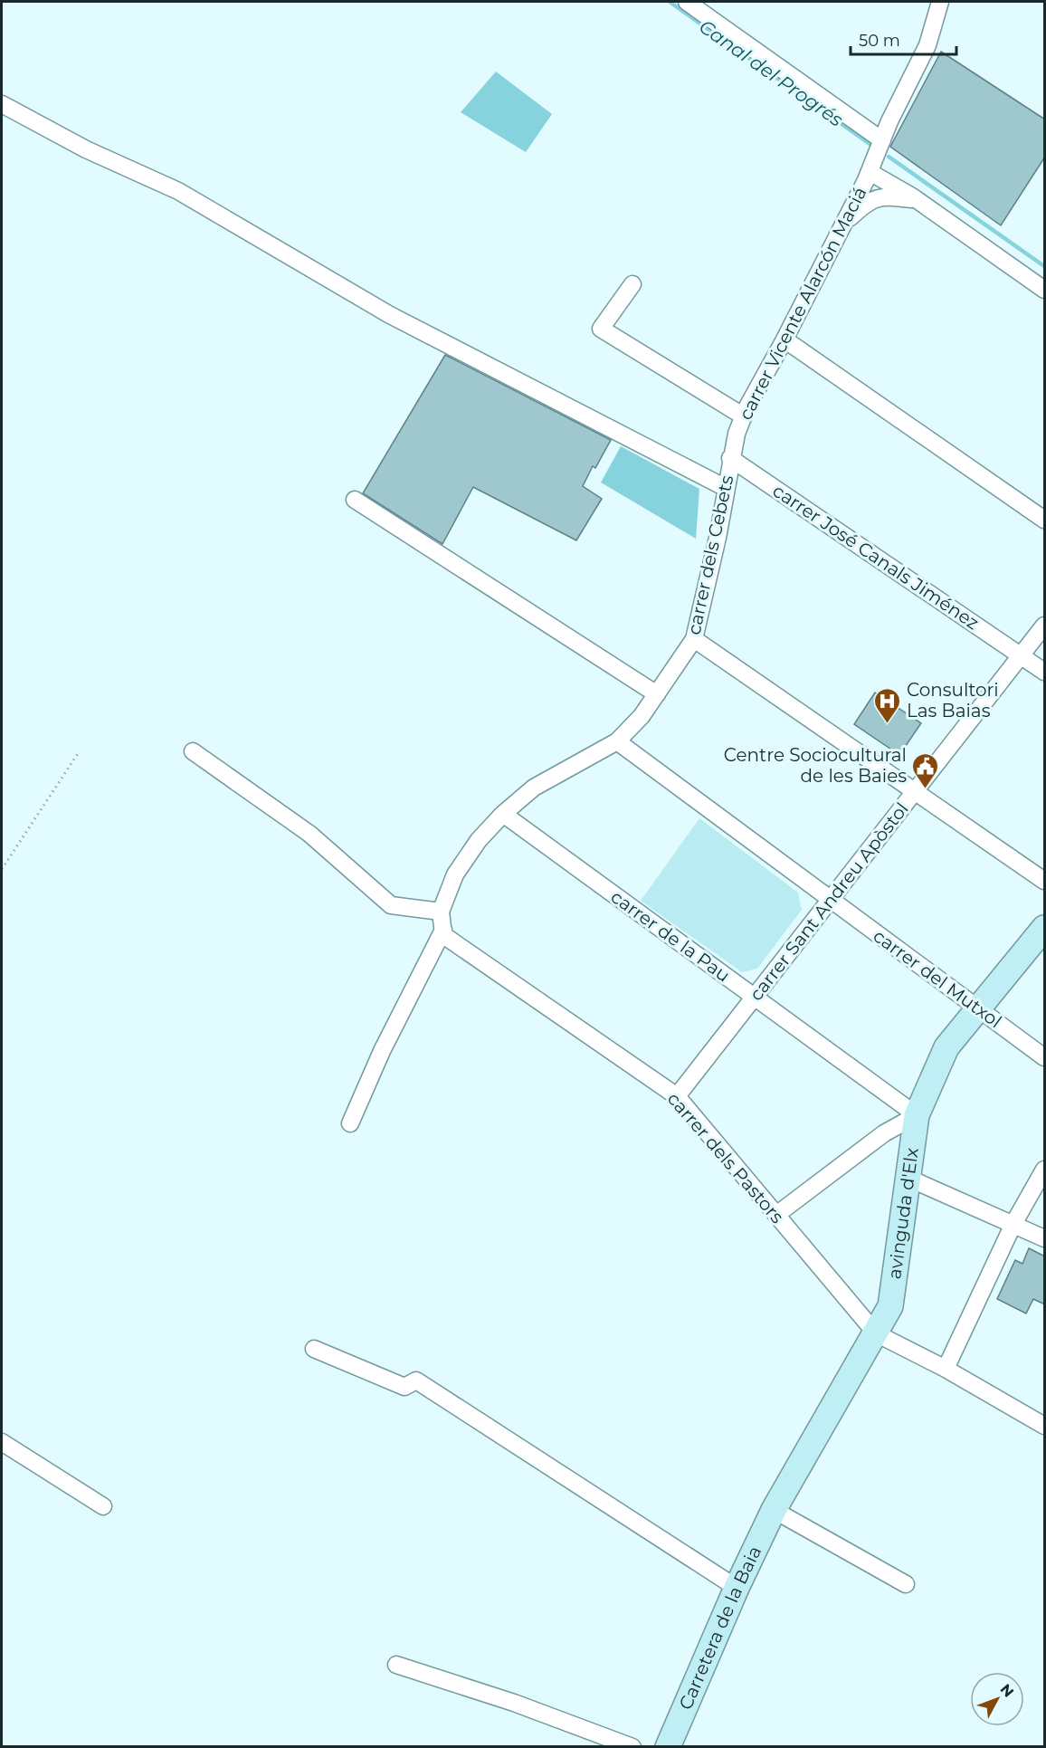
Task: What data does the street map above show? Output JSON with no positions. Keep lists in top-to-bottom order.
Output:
{
  "streets": {
    "main road": ["avinguda d'Elx", "Carretera de la Baia"],
    "street": [
      "carrer Vicente Alarcón Maciá",
      "carrer dels Cebets",
      "carrer José Canals Jiménez",
      "carrer Sant Andreu Apòstol",
      "carrer de la Pau",
      "carrer del Mutxol",
      "carrer dels Pastors"
    ]
  },
  "crossings": [
    ["carrer Vicente Alarcón Maciá", "carrer dels Cebets"],
    ["carrer Vicente Alarcón Maciá", "carrer José Canals Jiménez"],
    ["carrer dels Cebets", "carrer José Canals Jiménez"],
    ["carrer dels Cebets", "carrer de la Pau"],
    ["carrer dels Cebets", "carrer del Mutxol"],
    ["carrer dels Cebets", "carrer dels Pastors"],
    ["carrer José Canals Jiménez", "carrer Sant Andreu Apòstol"],
    ["carrer Sant Andreu Apòstol", "carrer de la Pau"],
    ["carrer Sant Andreu Apòstol", "carrer del Mutxol"],
    ["carrer Sant Andreu Apòstol", "carrer dels Pastors"],
    ["carrer de la Pau", "avinguda d'Elx"],
    ["carrer del Mutxol", "avinguda d'Elx"],
    ["carrer dels Pastors", "avinguda d'Elx"],
    ["avinguda d'Elx", "Carretera de la Baia"]
  ],
  "water": ["Canal del Progrés"],
  "places": {
    "hospital": ["Consultori Las Baias"],
    "public building": ["Centre Sociocultural de les Baies"]
  },
  "scale_bar": "50 m",
  "north": "top right"
}
